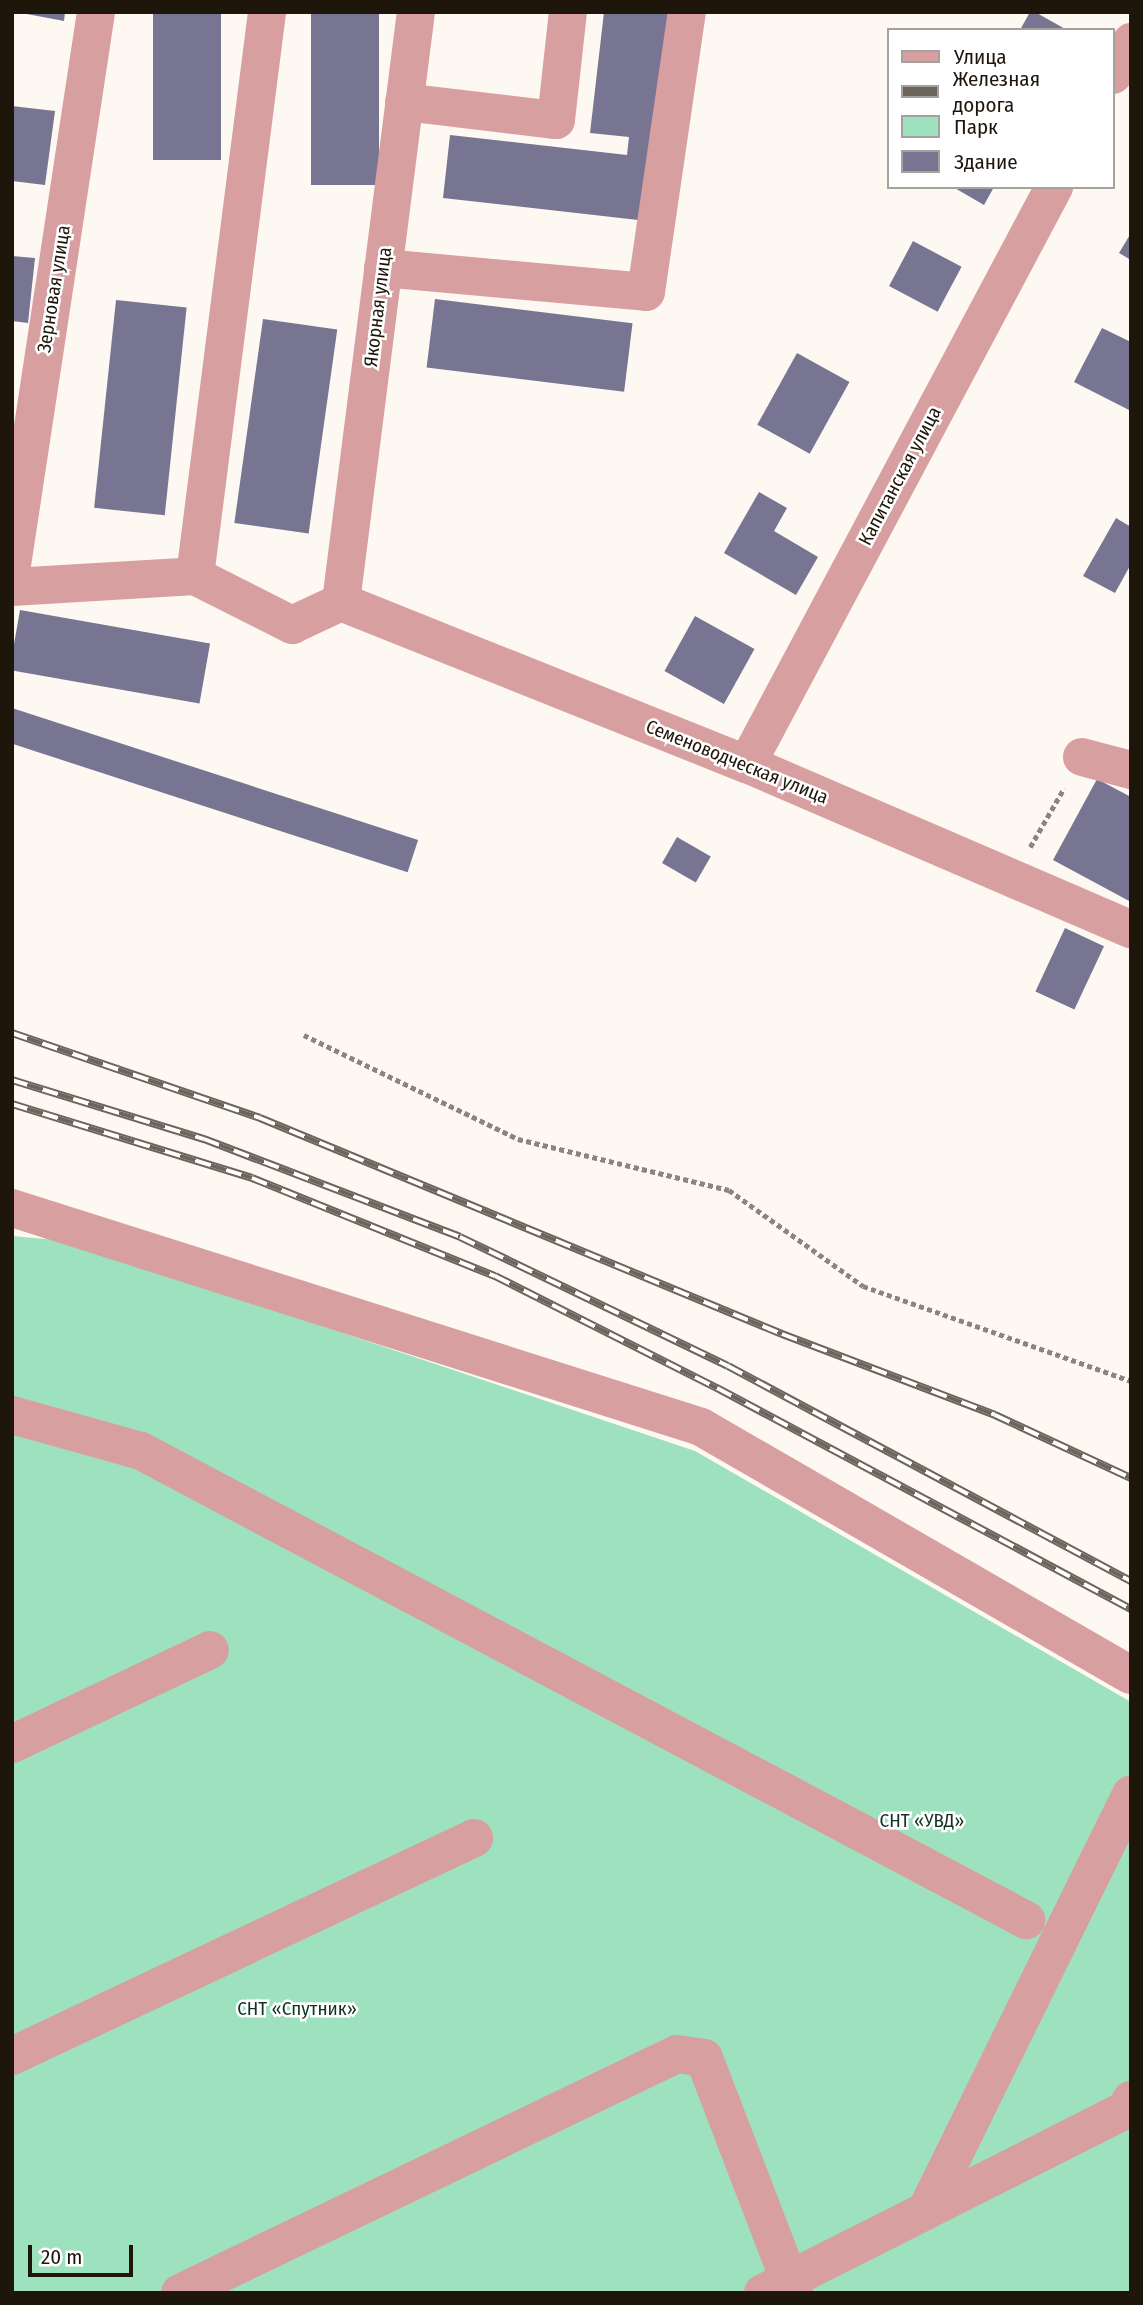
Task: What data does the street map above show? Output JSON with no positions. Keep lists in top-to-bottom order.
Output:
{
  "streets": {
    "street": [
      "Зерновая улица",
      "Якорная улица",
      "Капитанская улица",
      "Семеноводческая улица"
    ]
  },
  "crossings": [
    ["Якорная улица", "Семеноводческая улица"],
    ["Капитанская улица", "Семеноводческая улица"]
  ],
  "parks": ["СНТ «УВД»", "СНТ «Спутник»"],
  "legend": [
    "Улица",
    "Железная дорога",
    "Парк",
    "Здание"
  ],
  "scale_bar": "20 m"
}
